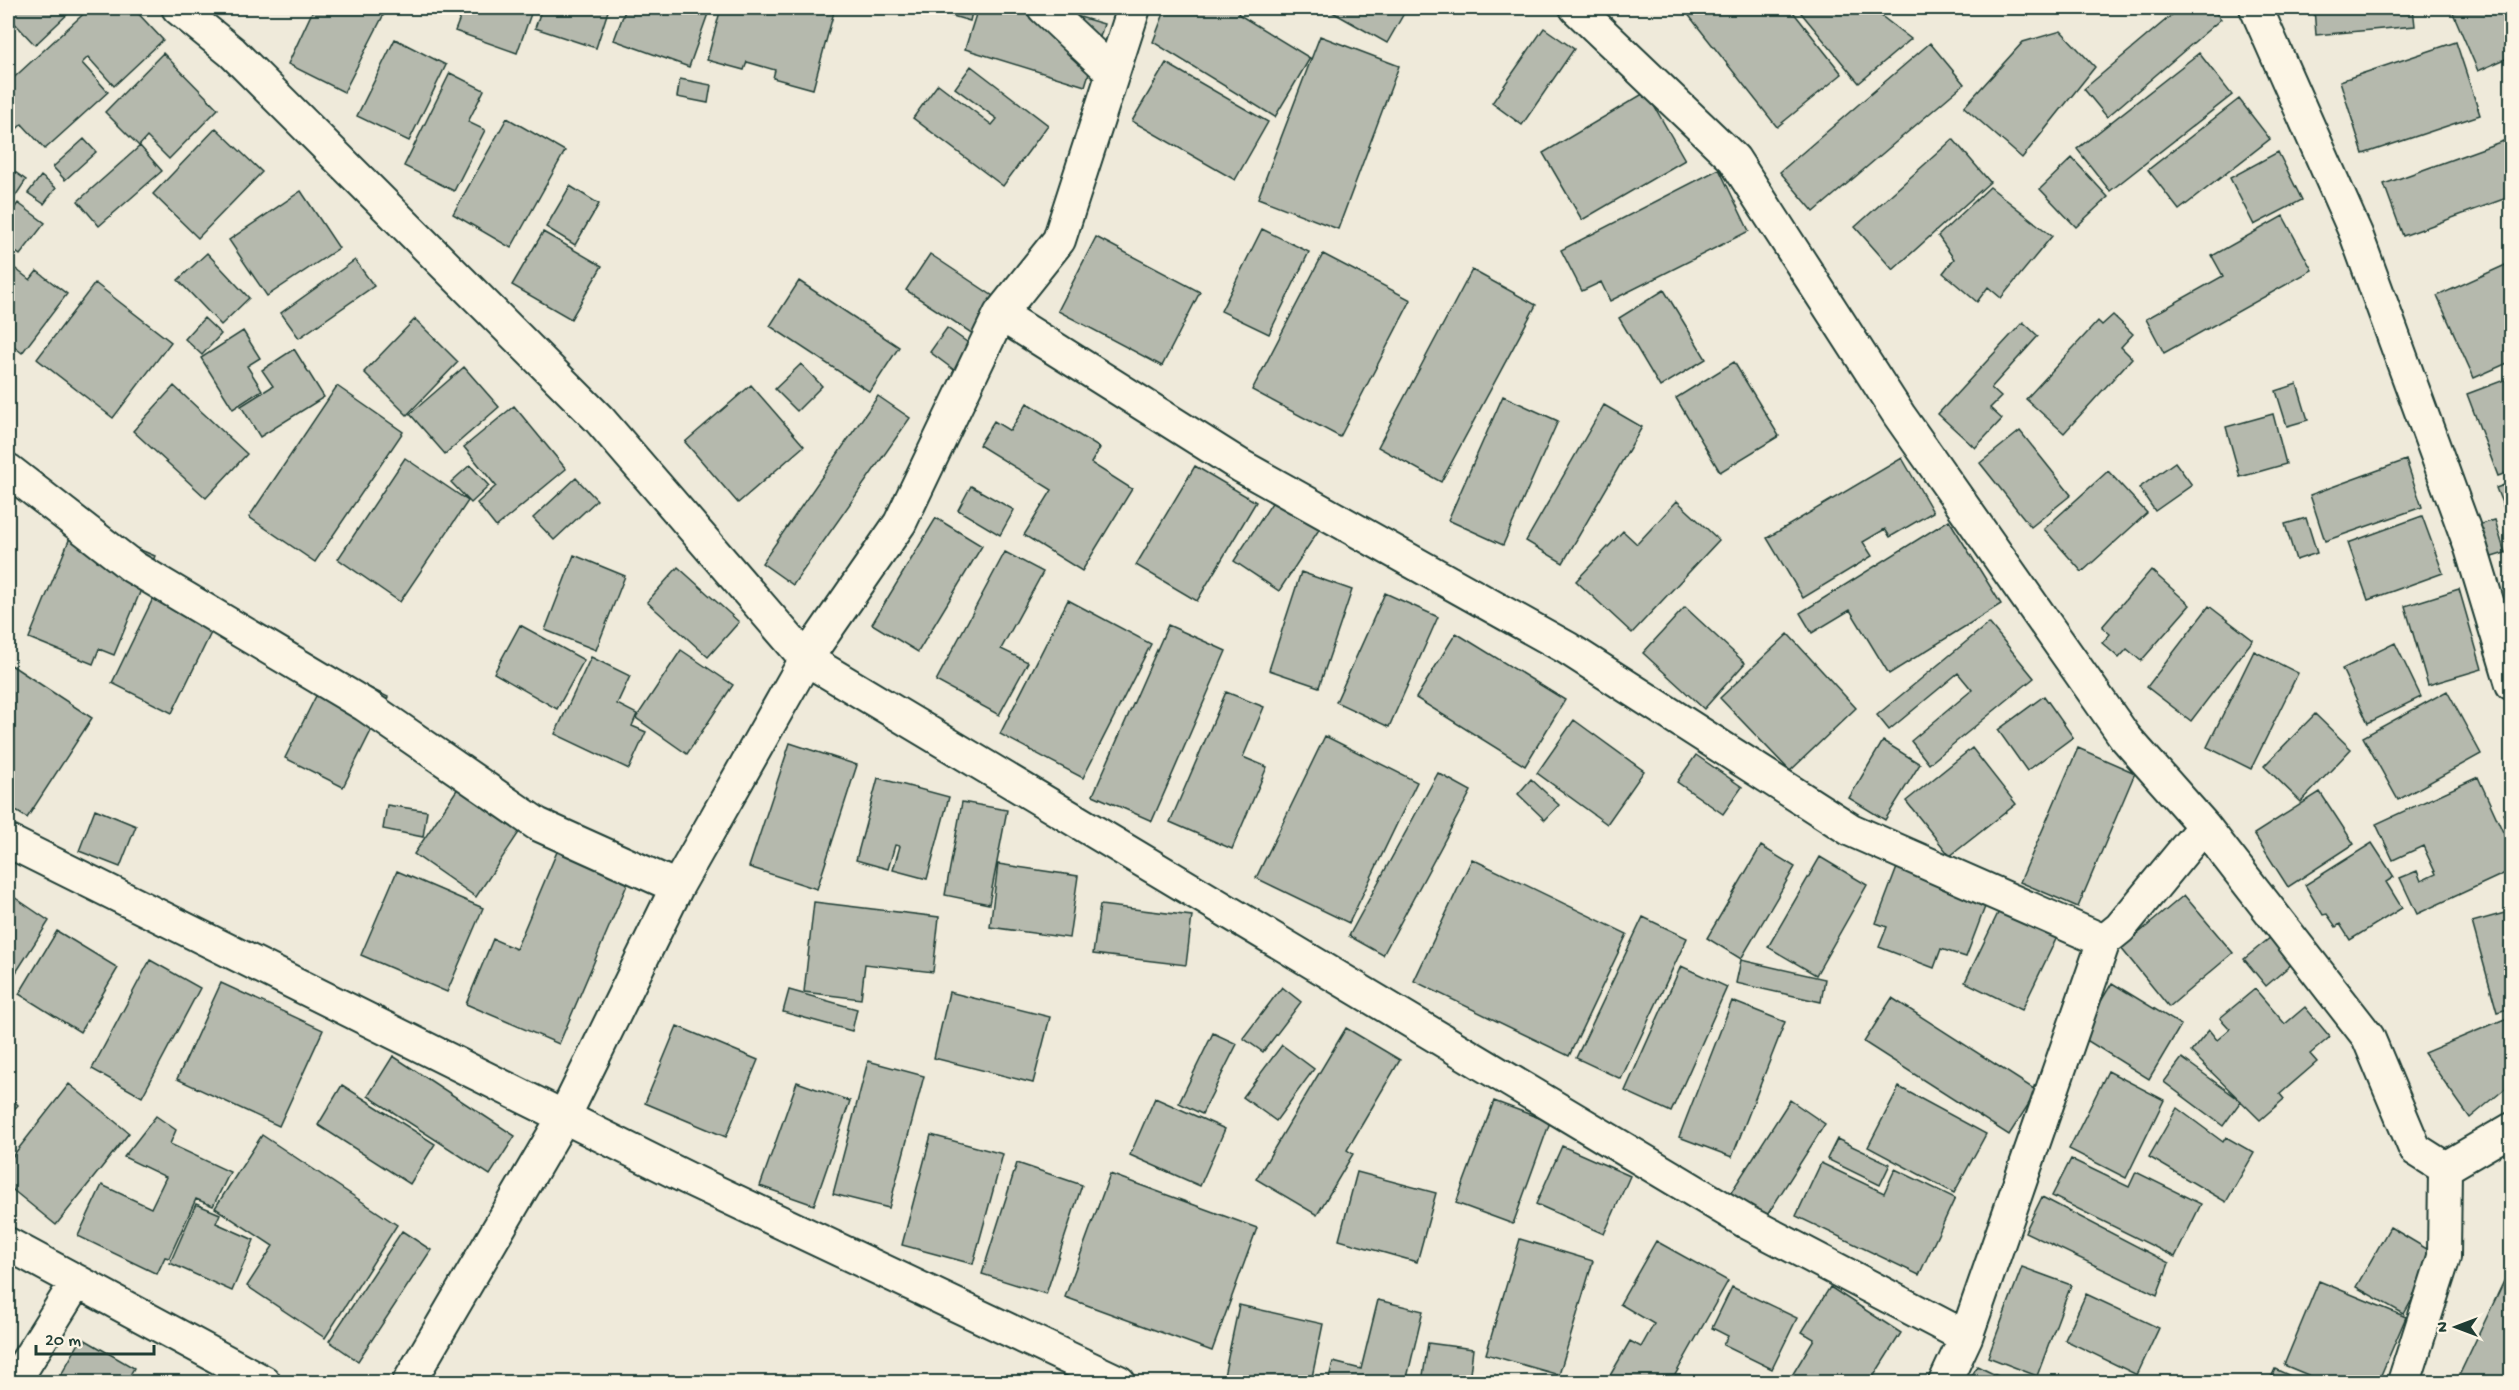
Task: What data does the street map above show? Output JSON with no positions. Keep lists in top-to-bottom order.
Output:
{
  "scale_bar": "20 m",
  "north": "left"
}
